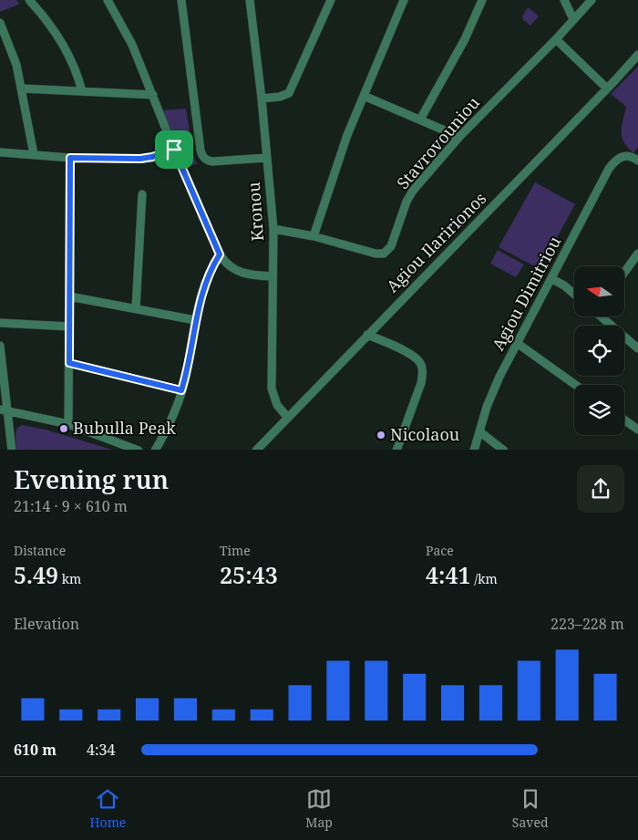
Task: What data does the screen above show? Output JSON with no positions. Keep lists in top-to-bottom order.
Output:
{
  "streets": {
    "street": [
      "Stavrovouniou",
      "Kronou",
      "Agiou Ilaririonos",
      "Agiou Dimitriou"
    ]
  },
  "crossings": [
    ["Stavrovouniou", "Kronou"],
    ["Kronou", "Agiou Ilaririonos"]
  ],
  "places": ["Bubulla Peak", "Nicolaou"],
  "north": "left",
  "page": {
    "heading": ["Evening run", "21:14 · 9 × 610 m"],
    "stats": [
      ["Distance", "5.49 km"],
      ["Time", "25:43"],
      ["Pace", "4:41 /km"]
    ],
    "chart": ["Elevation", "223–228 m"],
    "list": [
      {
        "name": "610 m",
        "note": "4:34"
      }
    ],
    "tabs": ["Home", "Map", "Saved"]
  }
}
